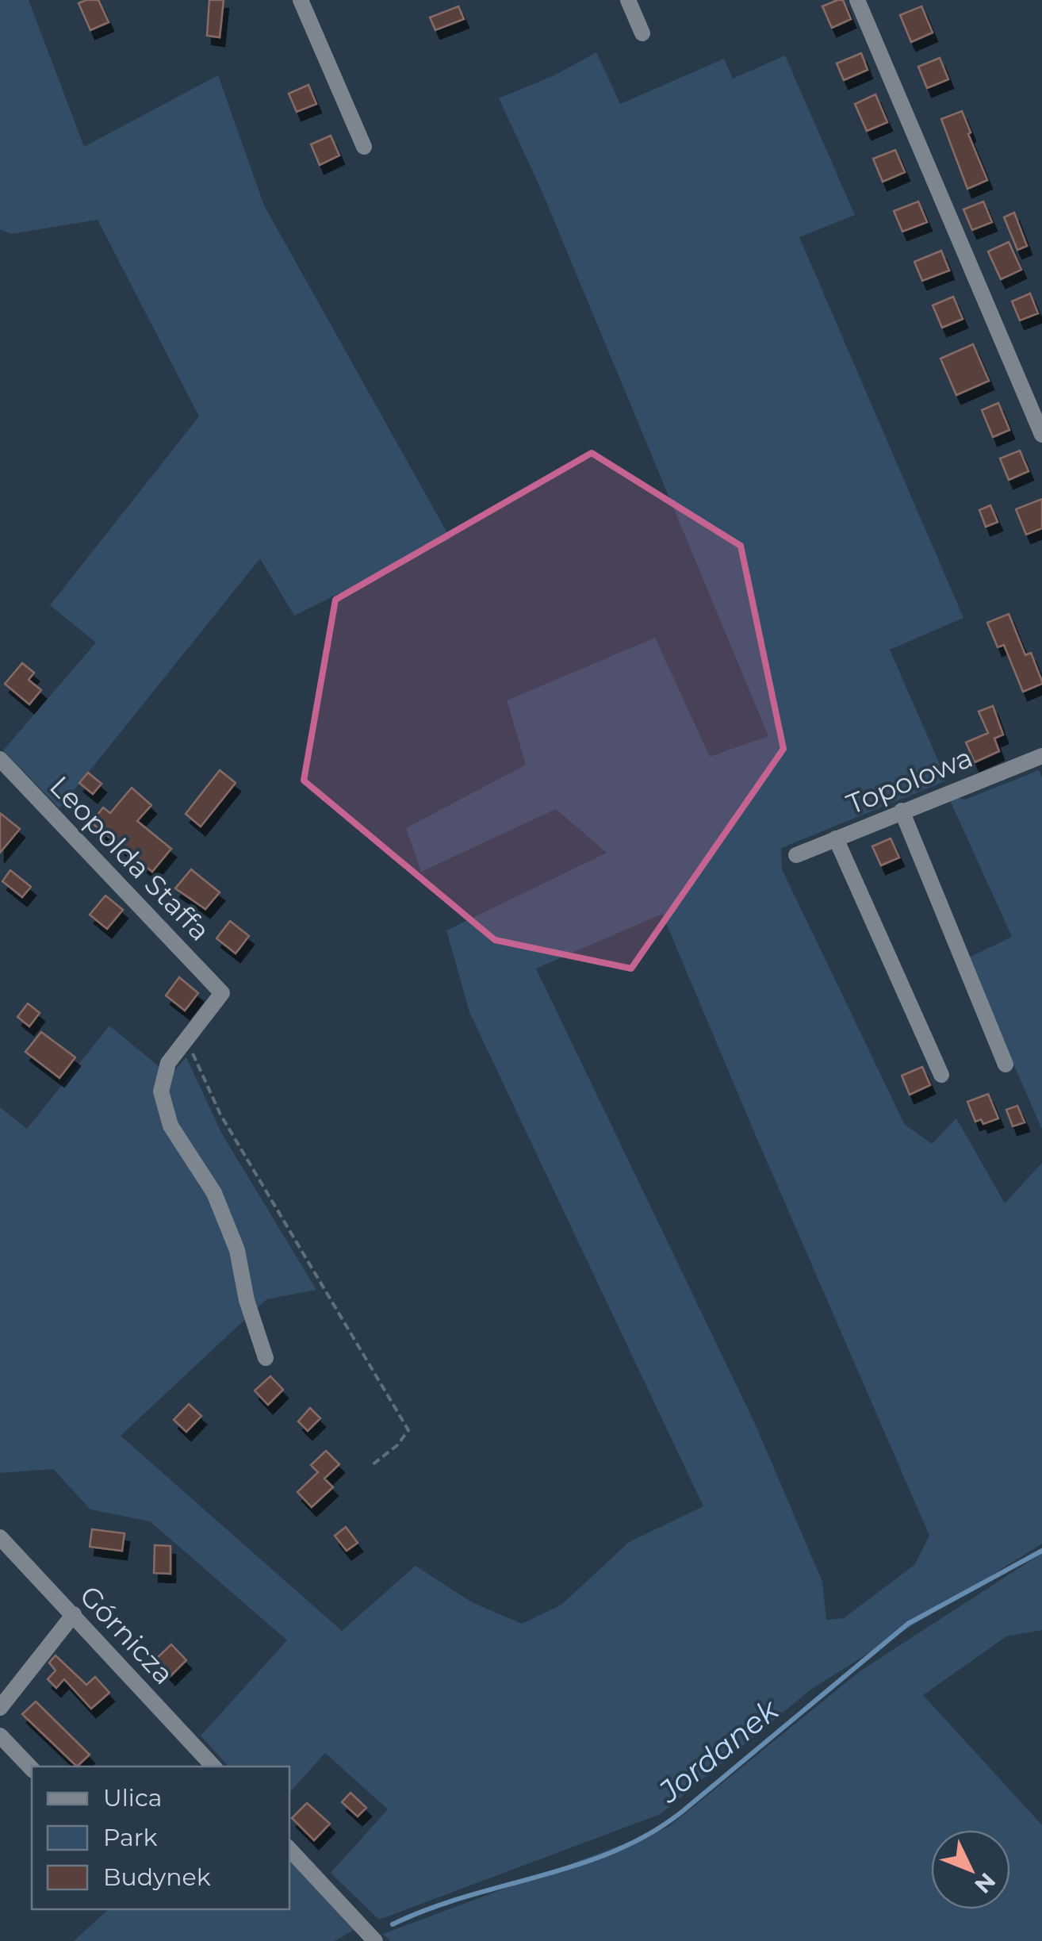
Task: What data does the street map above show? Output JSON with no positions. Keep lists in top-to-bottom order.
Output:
{
  "streets": {
    "street": ["Topolowa", "Leopolda Staffa", "Górnicza"]
  },
  "water": ["Jordanek"],
  "legend": ["Ulica", "Park", "Budynek"],
  "north": "bottom right"
}
